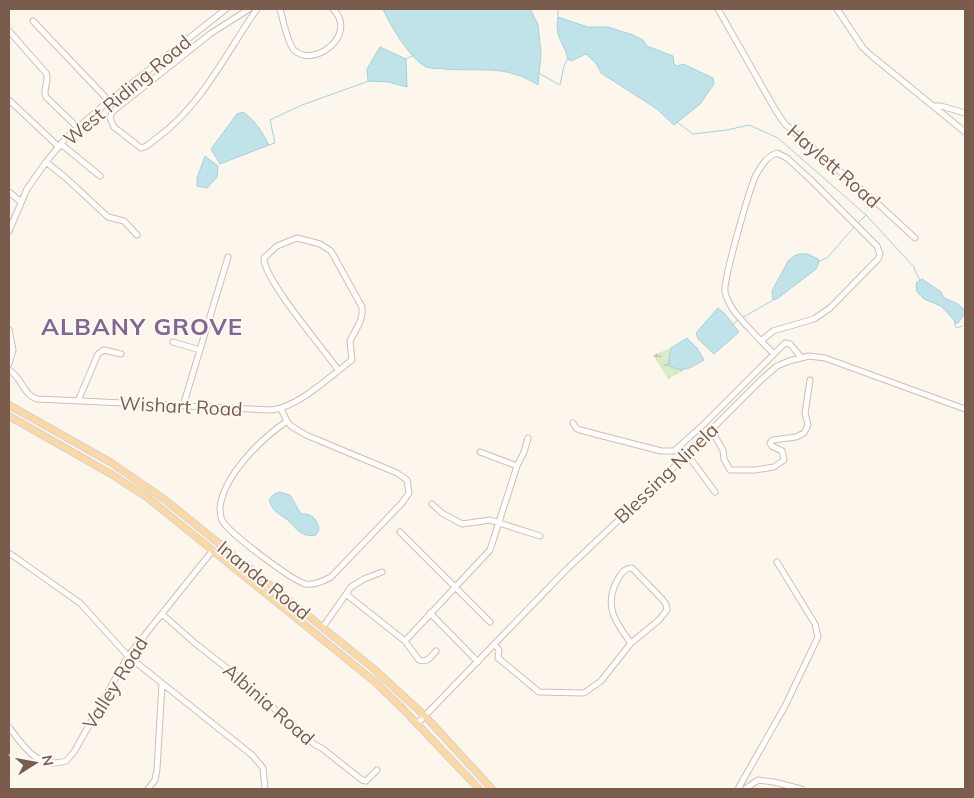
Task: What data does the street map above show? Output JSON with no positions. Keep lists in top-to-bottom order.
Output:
{
  "streets": {
    "main road": ["Inanda Road"],
    "street": [
      "West Riding Road",
      "Haylett Road",
      "Wishart Road",
      "Blessing Ninela",
      "Valley Road",
      "Albinia Road"
    ]
  },
  "crossings": [
    ["Blessing Ninela", "Inanda Road"],
    ["Inanda Road", "Valley Road"],
    ["Valley Road", "Albinia Road"]
  ],
  "districts": ["ALBANY GROVE"],
  "north": "right"
}
